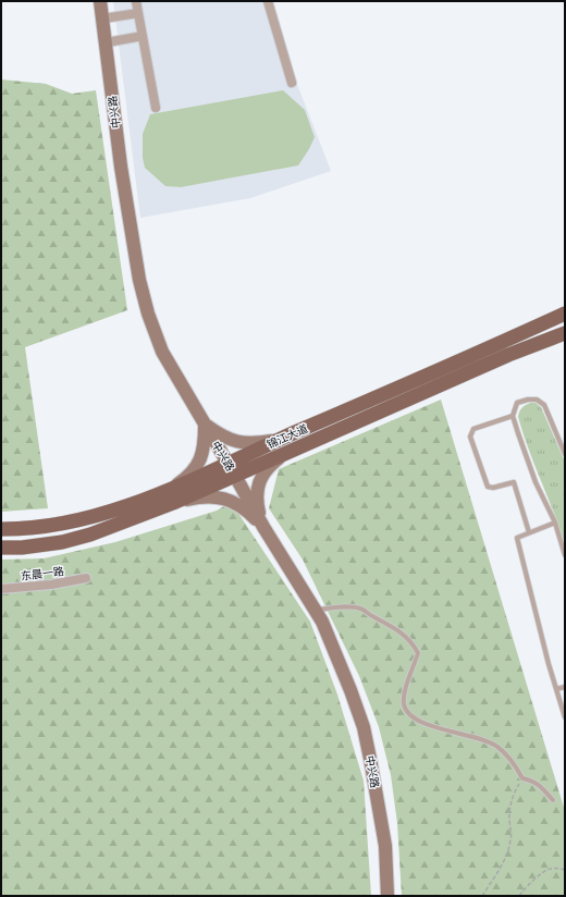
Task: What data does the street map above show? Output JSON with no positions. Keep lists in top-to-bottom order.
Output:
{
  "streets": {
    "main road": ["中兴路", "锦江大道"],
    "street": ["东晨一路"]
  },
  "crossings": [
    ["中兴路", "锦江大道"]
  ]
}
